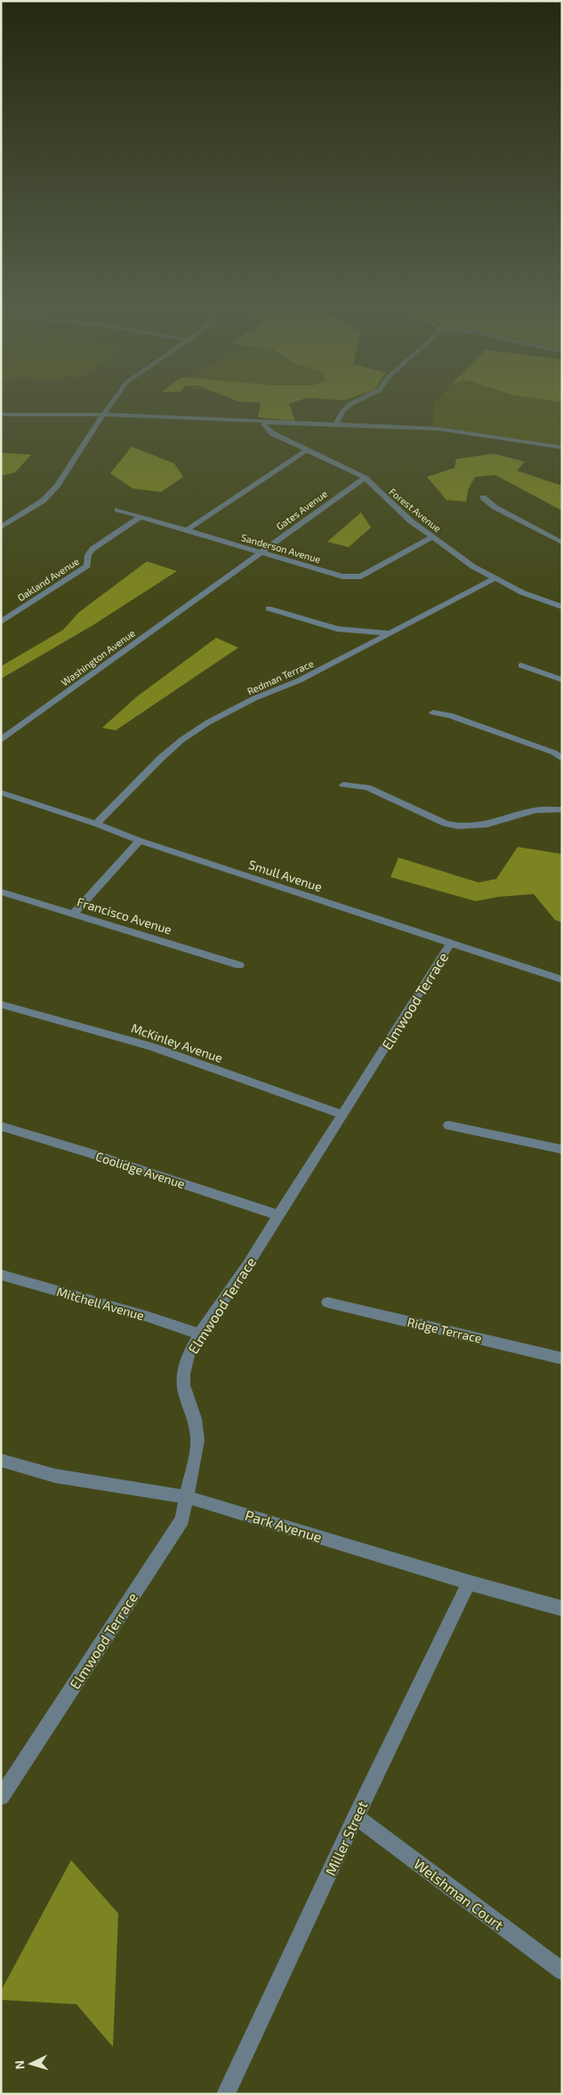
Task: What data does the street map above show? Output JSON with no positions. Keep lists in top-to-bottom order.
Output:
{
  "streets": {
    "street": [
      "Gates Avenue",
      "Forest Avenue",
      "Sanderson Avenue",
      "Oakland Avenue",
      "Washington Avenue",
      "Redman Terrace",
      "Smull Avenue",
      "Francisco Avenue",
      "Elmwood Terrace",
      "McKinley Avenue",
      "Coolidge Avenue",
      "Mitchell Avenue",
      "Ridge Terrace",
      "Park Avenue",
      "Miller Street",
      "Welshman Court"
    ]
  },
  "crossings": [
    ["Gates Avenue", "Forest Avenue"],
    ["Gates Avenue", "Sanderson Avenue"],
    ["Gates Avenue", "Washington Avenue"],
    ["Forest Avenue", "Sanderson Avenue"],
    ["Forest Avenue", "Redman Terrace"],
    ["Sanderson Avenue", "Oakland Avenue"],
    ["Redman Terrace", "Smull Avenue"],
    ["Smull Avenue", "Elmwood Terrace"],
    ["Elmwood Terrace", "McKinley Avenue"],
    ["Elmwood Terrace", "Coolidge Avenue"],
    ["Elmwood Terrace", "Mitchell Avenue"],
    ["Elmwood Terrace", "Park Avenue"],
    ["Park Avenue", "Miller Street"],
    ["Miller Street", "Welshman Court"]
  ],
  "north": "left"
}
